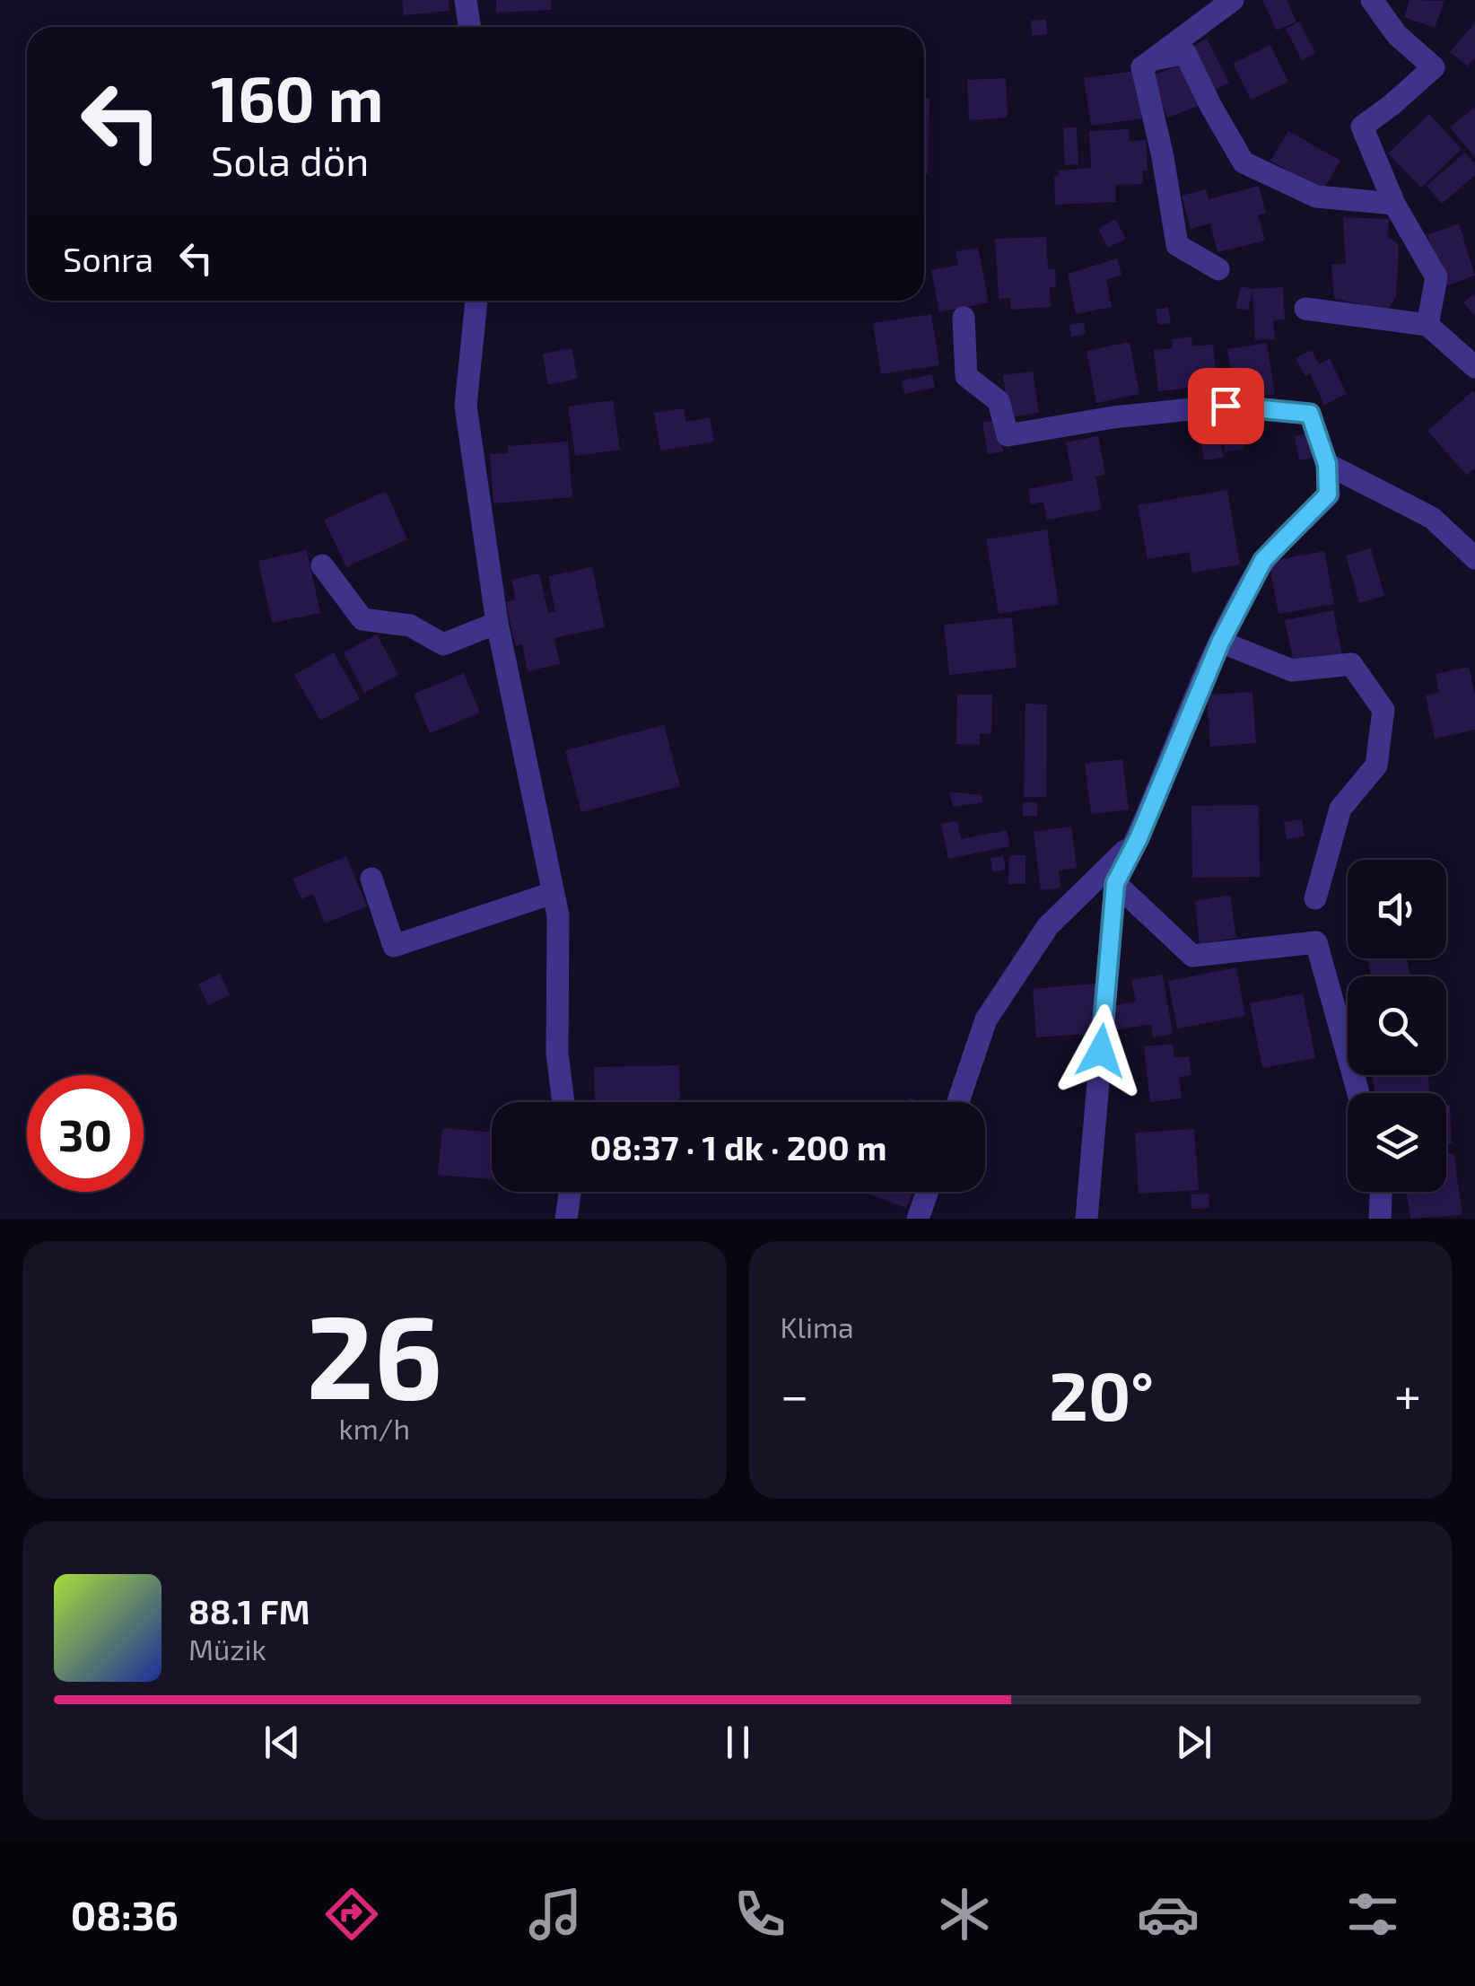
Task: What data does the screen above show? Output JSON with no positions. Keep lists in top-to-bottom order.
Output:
{
  "page": {
    "turn": ["160 m", "Sola dön"],
    "then": "Sonra",
    "limit": "30",
    "trip": "08:37 · 1 dk · 200 m",
    "tile": [
      ["26", "km/h"],
      "Klima"
    ],
    "heat": ["−", "20°", "+"],
    "song": ["88.1 FM", "Müzik"],
    "tabs": "08:36"
  }
}
